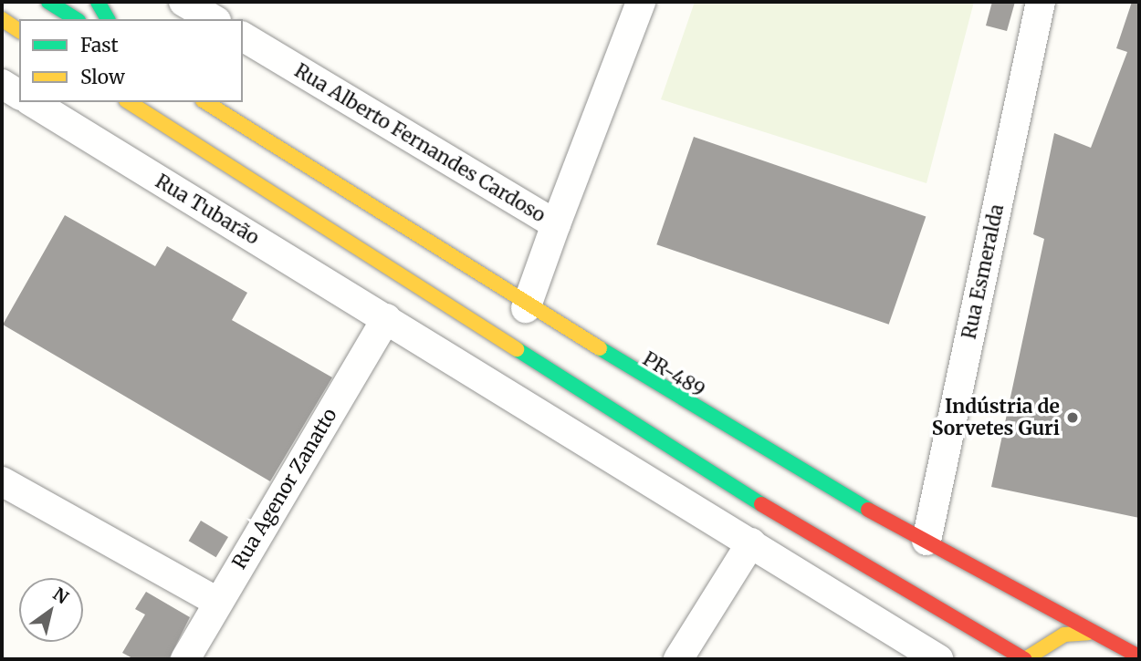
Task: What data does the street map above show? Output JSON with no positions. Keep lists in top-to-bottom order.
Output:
{
  "streets": {
    "main road": ["PR-489"],
    "street": [
      "Rua Alberto Fernandes Cardoso",
      "Rua Tubarão",
      "Rua Esmeralda",
      "Rua Agenor Zanatto"
    ]
  },
  "crossings": [
    ["Rua Alberto Fernandes Cardoso", "PR-489"],
    ["Rua Tubarão", "Rua Agenor Zanatto"],
    ["Rua Esmeralda", "PR-489"]
  ],
  "places": ["Indústria de Sorvetes Guri"],
  "legend": ["Fast", "Slow"],
  "north": "top right"
}
